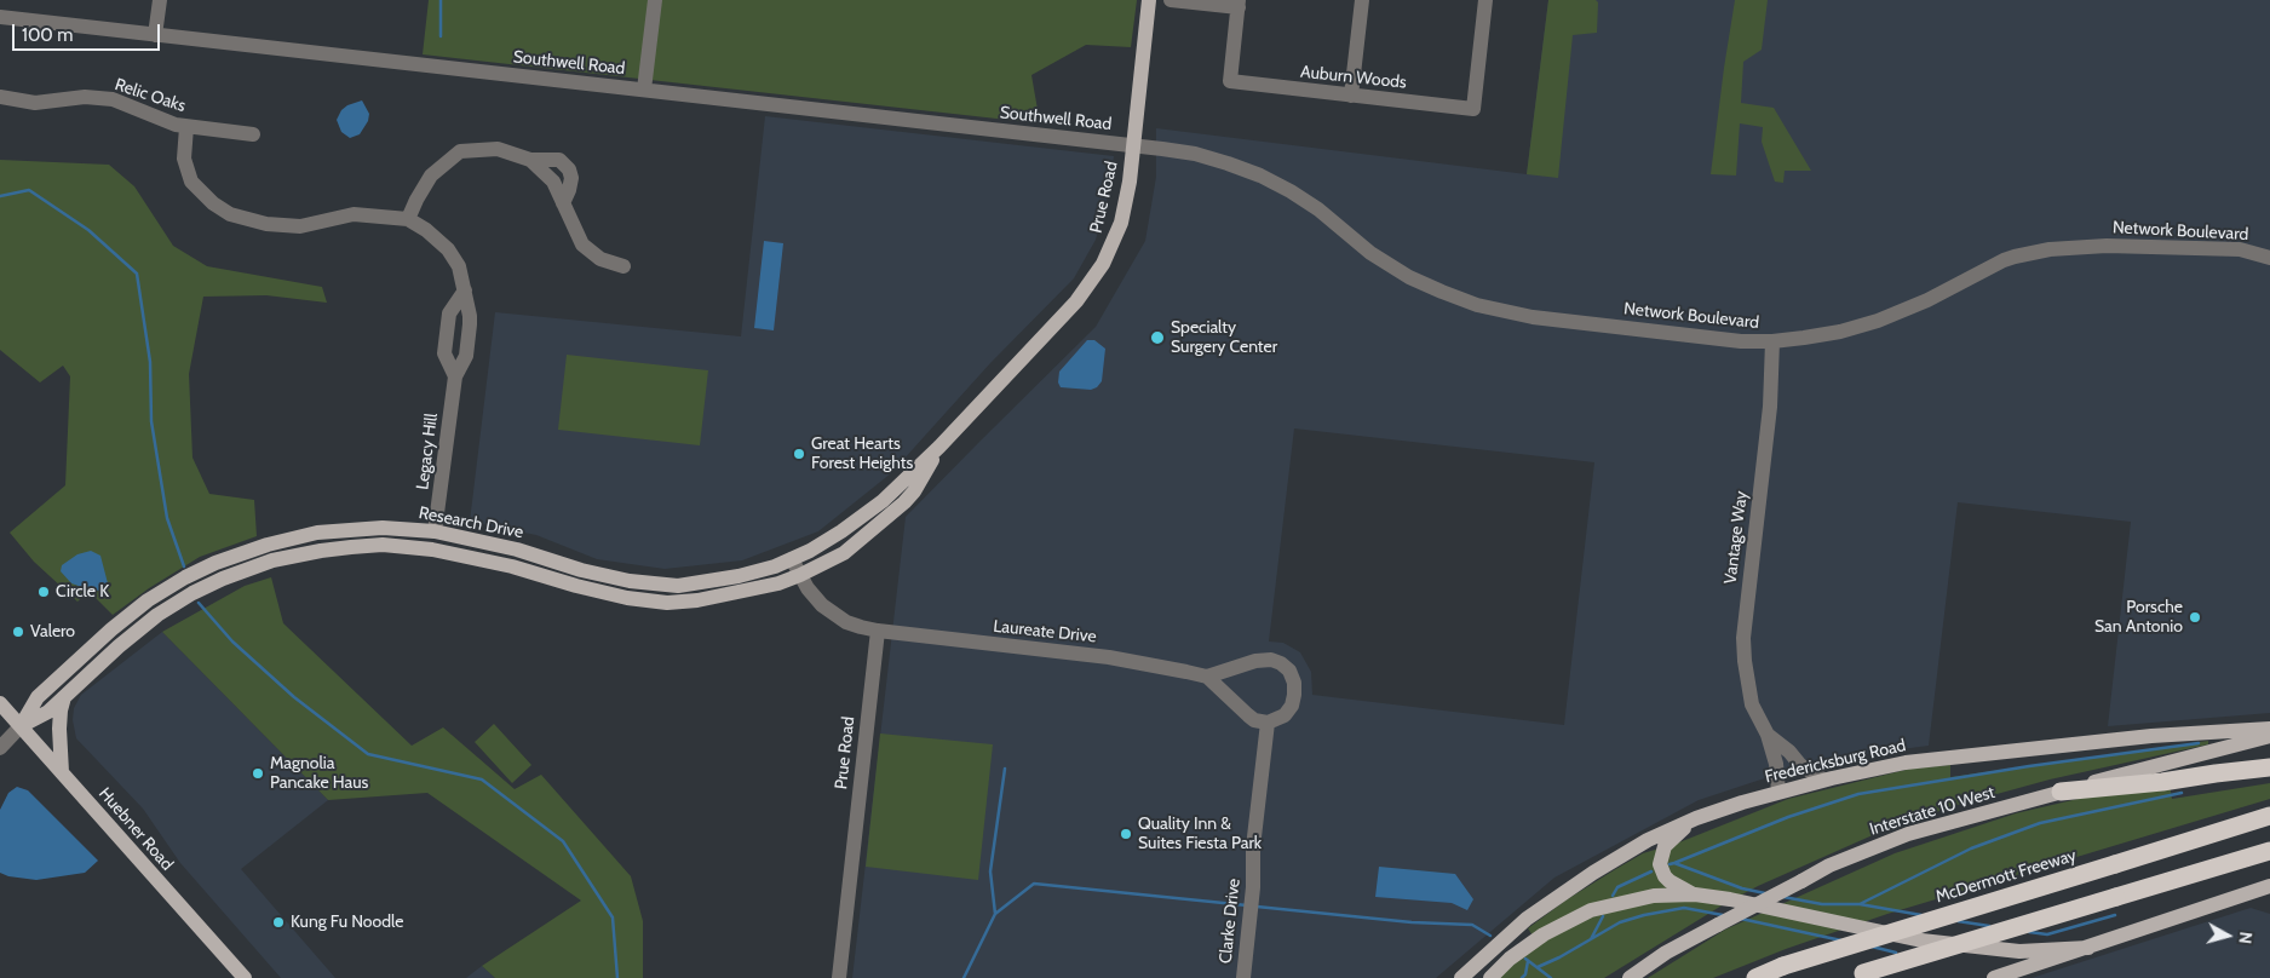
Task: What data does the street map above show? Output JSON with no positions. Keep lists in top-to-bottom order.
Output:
{
  "streets": {
    "highway": ["McDermott Freeway"],
    "main road": [
      "Prue Road",
      "Research Drive",
      "Fredericksburg Road",
      "Interstate 10 West",
      "Huebner Road"
    ],
    "street": [
      "Southwell Road",
      "Auburn Woods",
      "Relic Oaks",
      "Network Boulevard",
      "Legacy Hill",
      "Vantage Way",
      "Laureate Drive",
      "Clarke Drive"
    ]
  },
  "crossings": [
    ["Southwell Road", "Prue Road"],
    ["Southwell Road", "Network Boulevard"],
    ["Relic Oaks", "Legacy Hill"],
    ["Prue Road", "Network Boulevard"],
    ["Prue Road", "Research Drive"],
    ["Prue Road", "Laureate Drive"],
    ["Network Boulevard", "Vantage Way"],
    ["Legacy Hill", "Research Drive"],
    ["Research Drive", "Huebner Road"],
    ["Vantage Way", "Fredericksburg Road"],
    ["Laureate Drive", "Clarke Drive"]
  ],
  "places": [
    "Specialty Surgery Center",
    "Great Hearts Forest Heights",
    "Circle K",
    "Porsche San Antonio",
    "Valero",
    "Magnolia Pancake Haus",
    "Quality Inn & Suites Fiesta Park",
    "Kung Fu Noodle"
  ],
  "scale_bar": "100 m",
  "north": "right"
}
